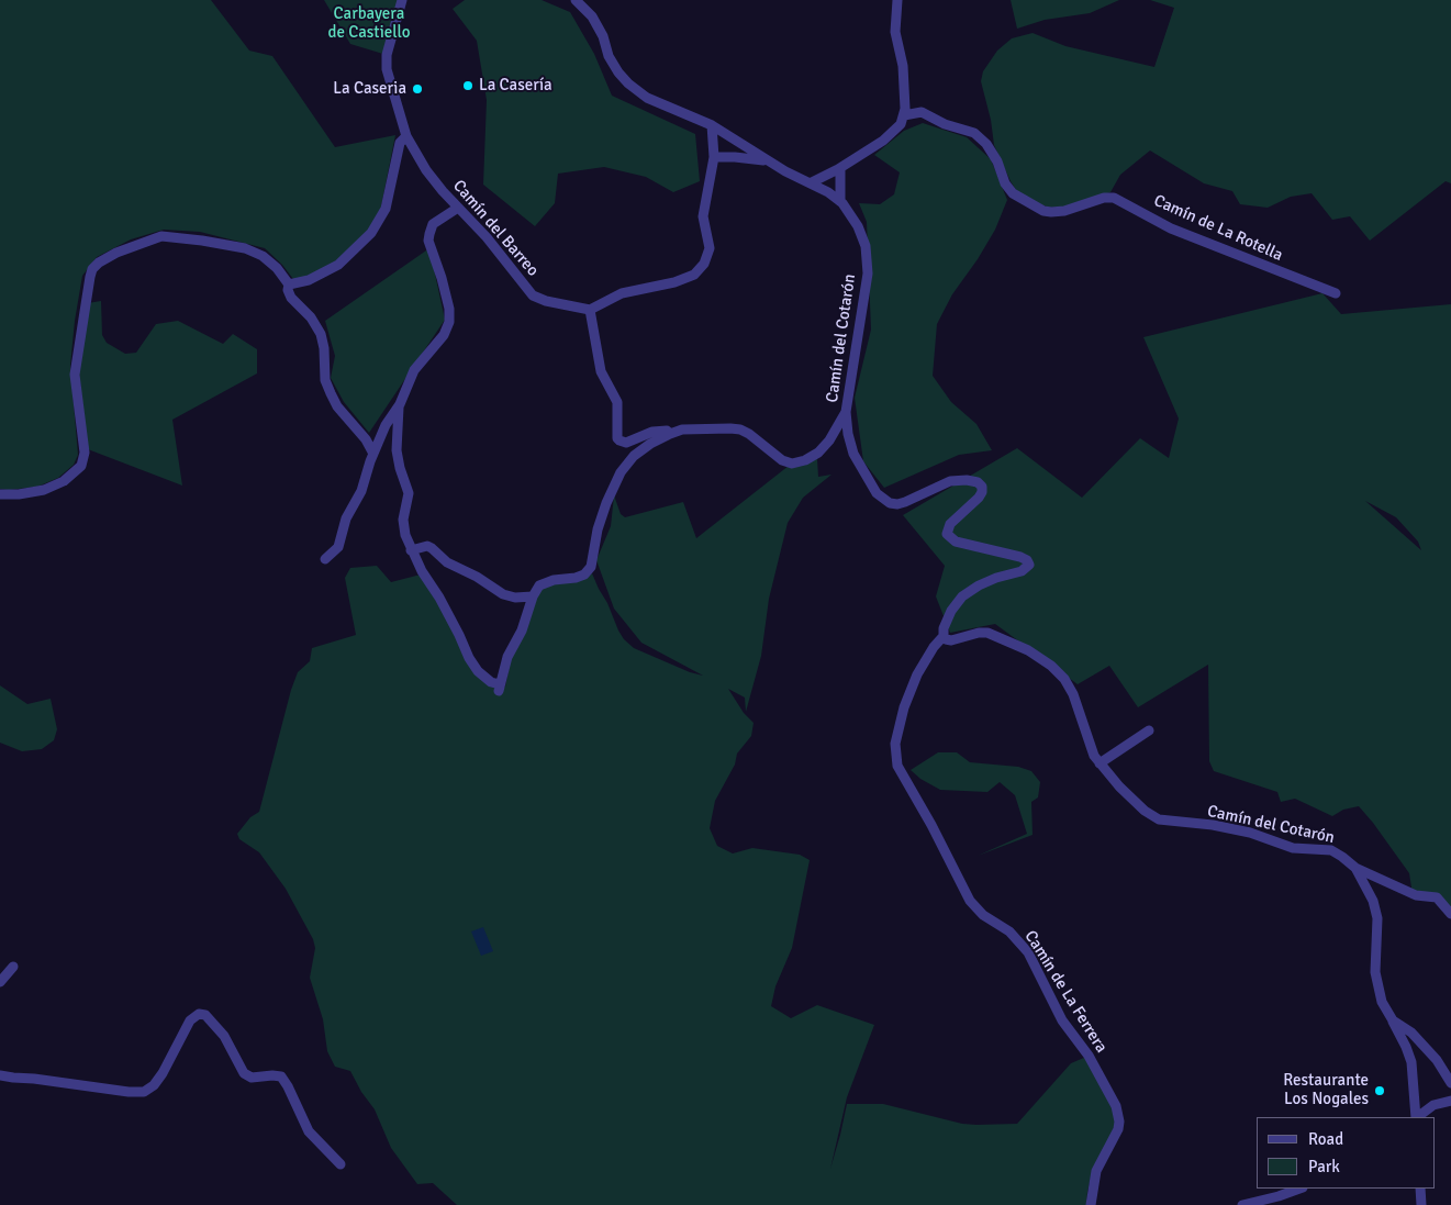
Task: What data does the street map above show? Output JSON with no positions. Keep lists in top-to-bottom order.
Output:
{
  "streets": {
    "street": [
      "Camín del Barreo",
      "Camín de La Rotella",
      "Camín del Cotarón",
      "Camín de La Ferrera"
    ]
  },
  "crossings": [
    ["Camín del Cotarón", "Camín de La Ferrera"]
  ],
  "parks": ["Carbayera de Castiello"],
  "places": ["La Casería", "La Caseria", "Restaurante Los Nogales"],
  "legend": ["Road", "Park"]
}
